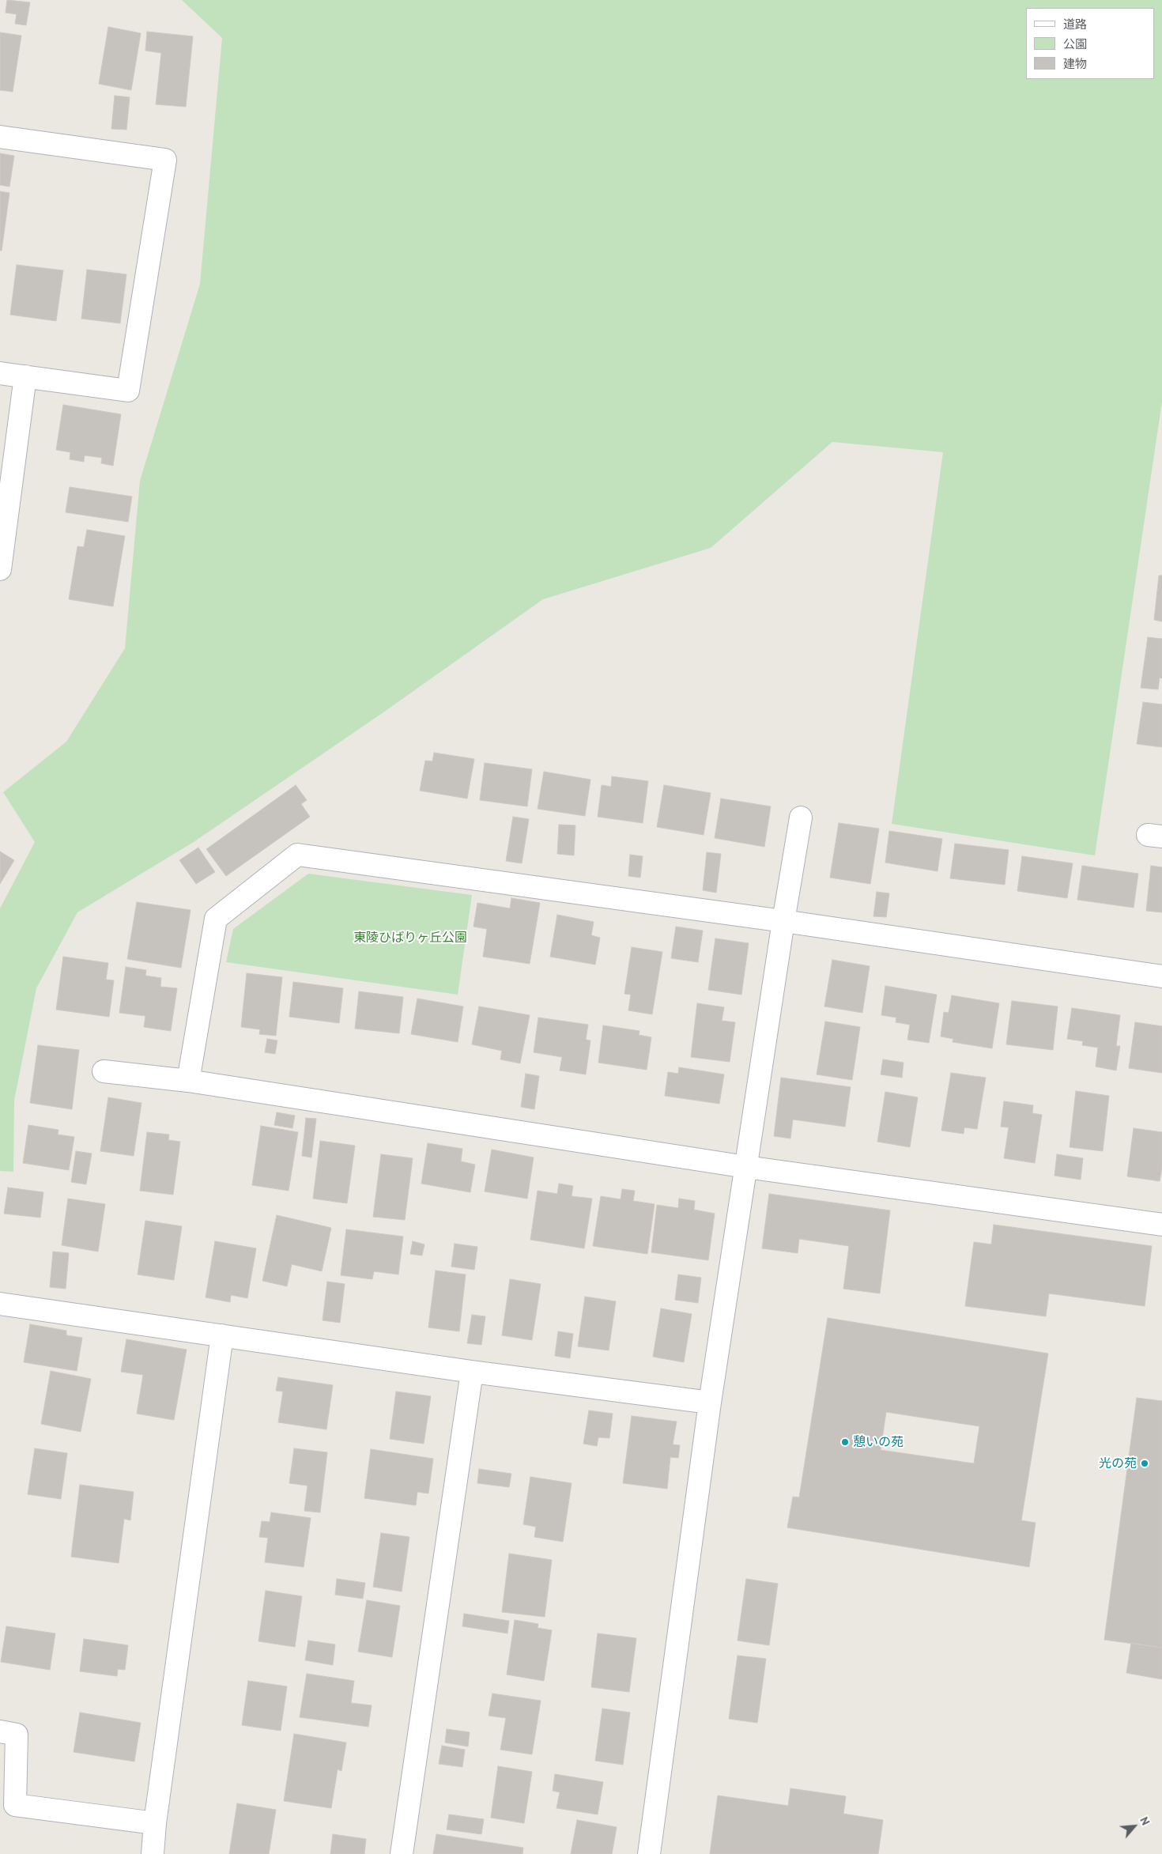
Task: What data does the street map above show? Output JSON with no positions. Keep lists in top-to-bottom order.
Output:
{
  "parks": ["東陵ひばりヶ丘公園"],
  "places": ["憩いの苑", "光の苑"],
  "legend": ["道路", "公園", "建物"],
  "north": "top right"
}
